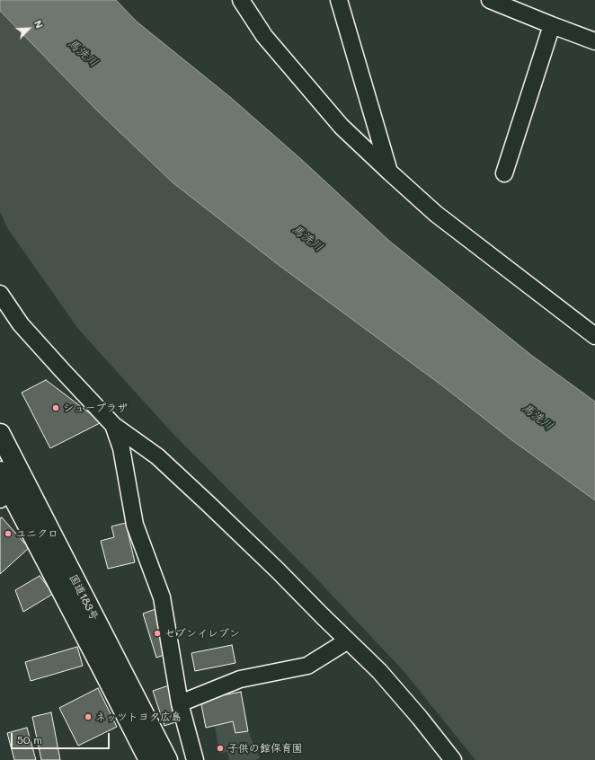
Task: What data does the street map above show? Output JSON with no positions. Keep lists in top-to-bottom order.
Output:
{
  "streets": {
    "highway": ["国道183号"]
  },
  "water": ["馬洗川"],
  "places": [
    "シュープラザ",
    "ユニクロ",
    "セブンイレブン",
    "ネッツトヨタ広島",
    "子供の館保育園"
  ],
  "scale_bar": "50 m",
  "north": "top right"
}
